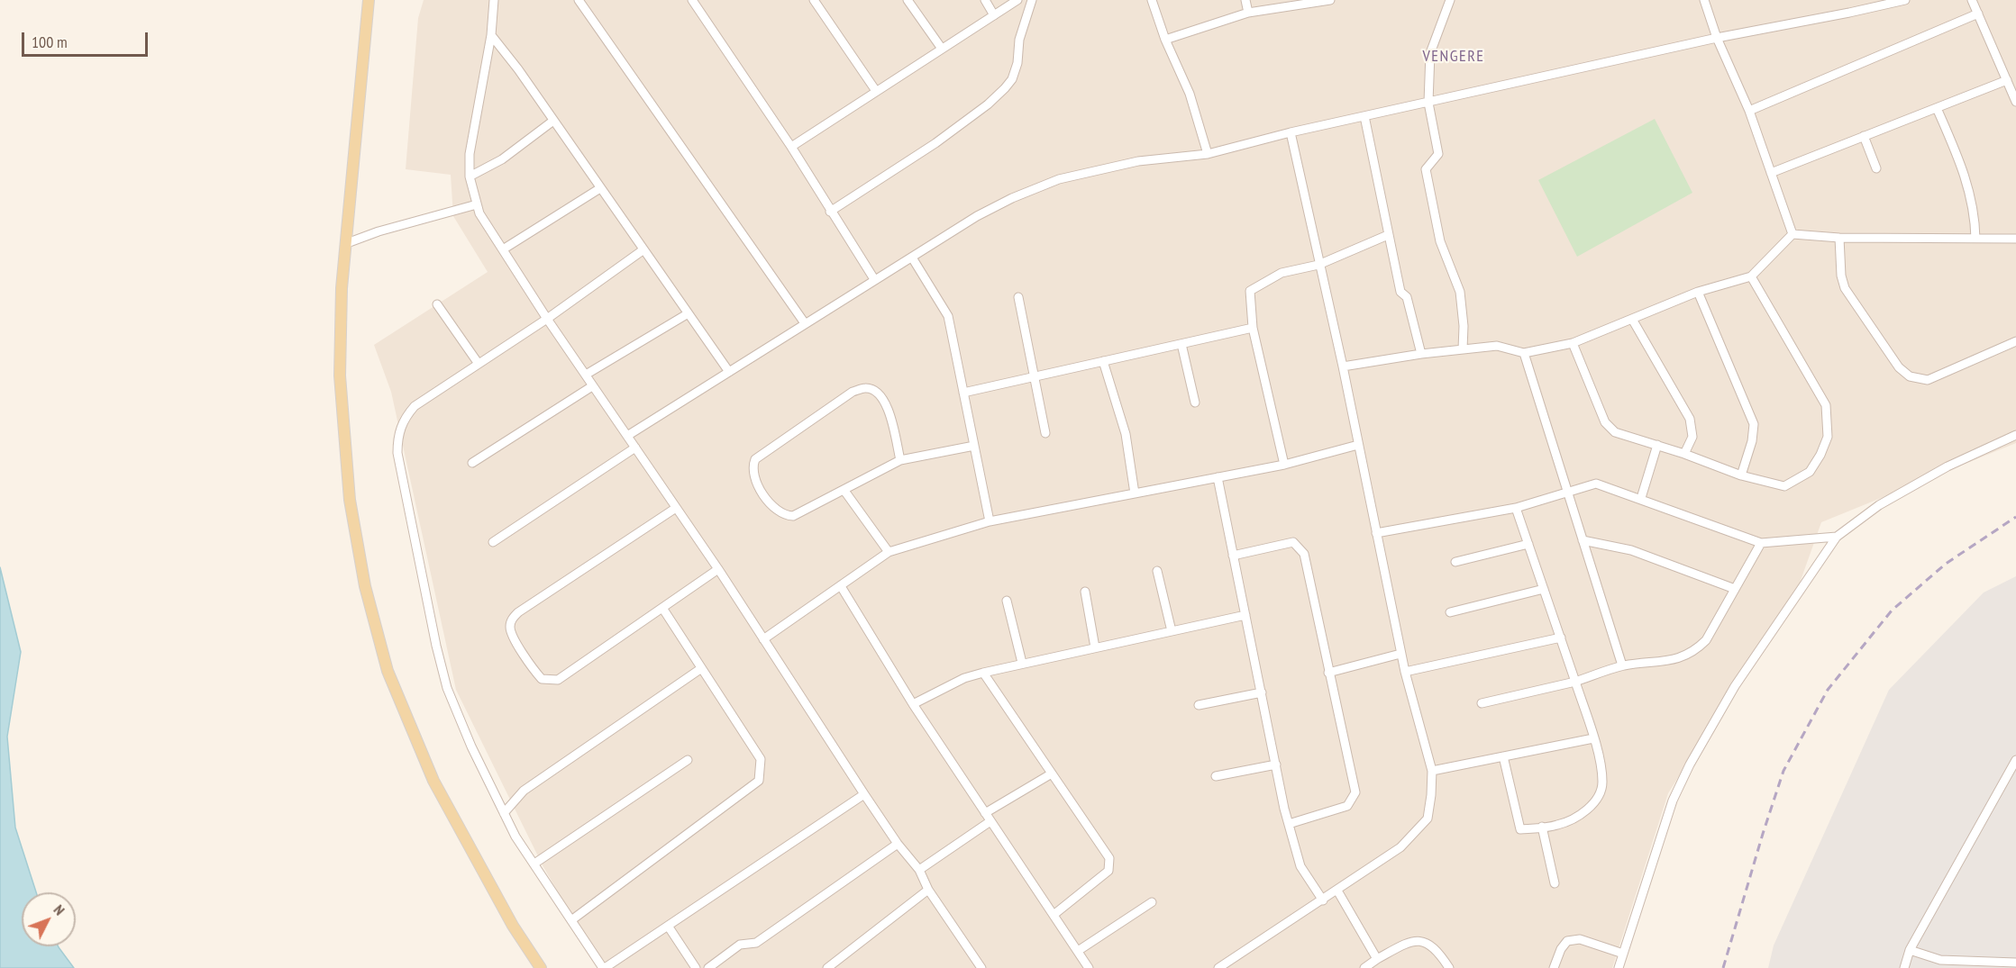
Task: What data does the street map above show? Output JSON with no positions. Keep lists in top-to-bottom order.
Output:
{
  "districts": ["VENGERE"],
  "scale_bar": "100 m",
  "north": "top right"
}
